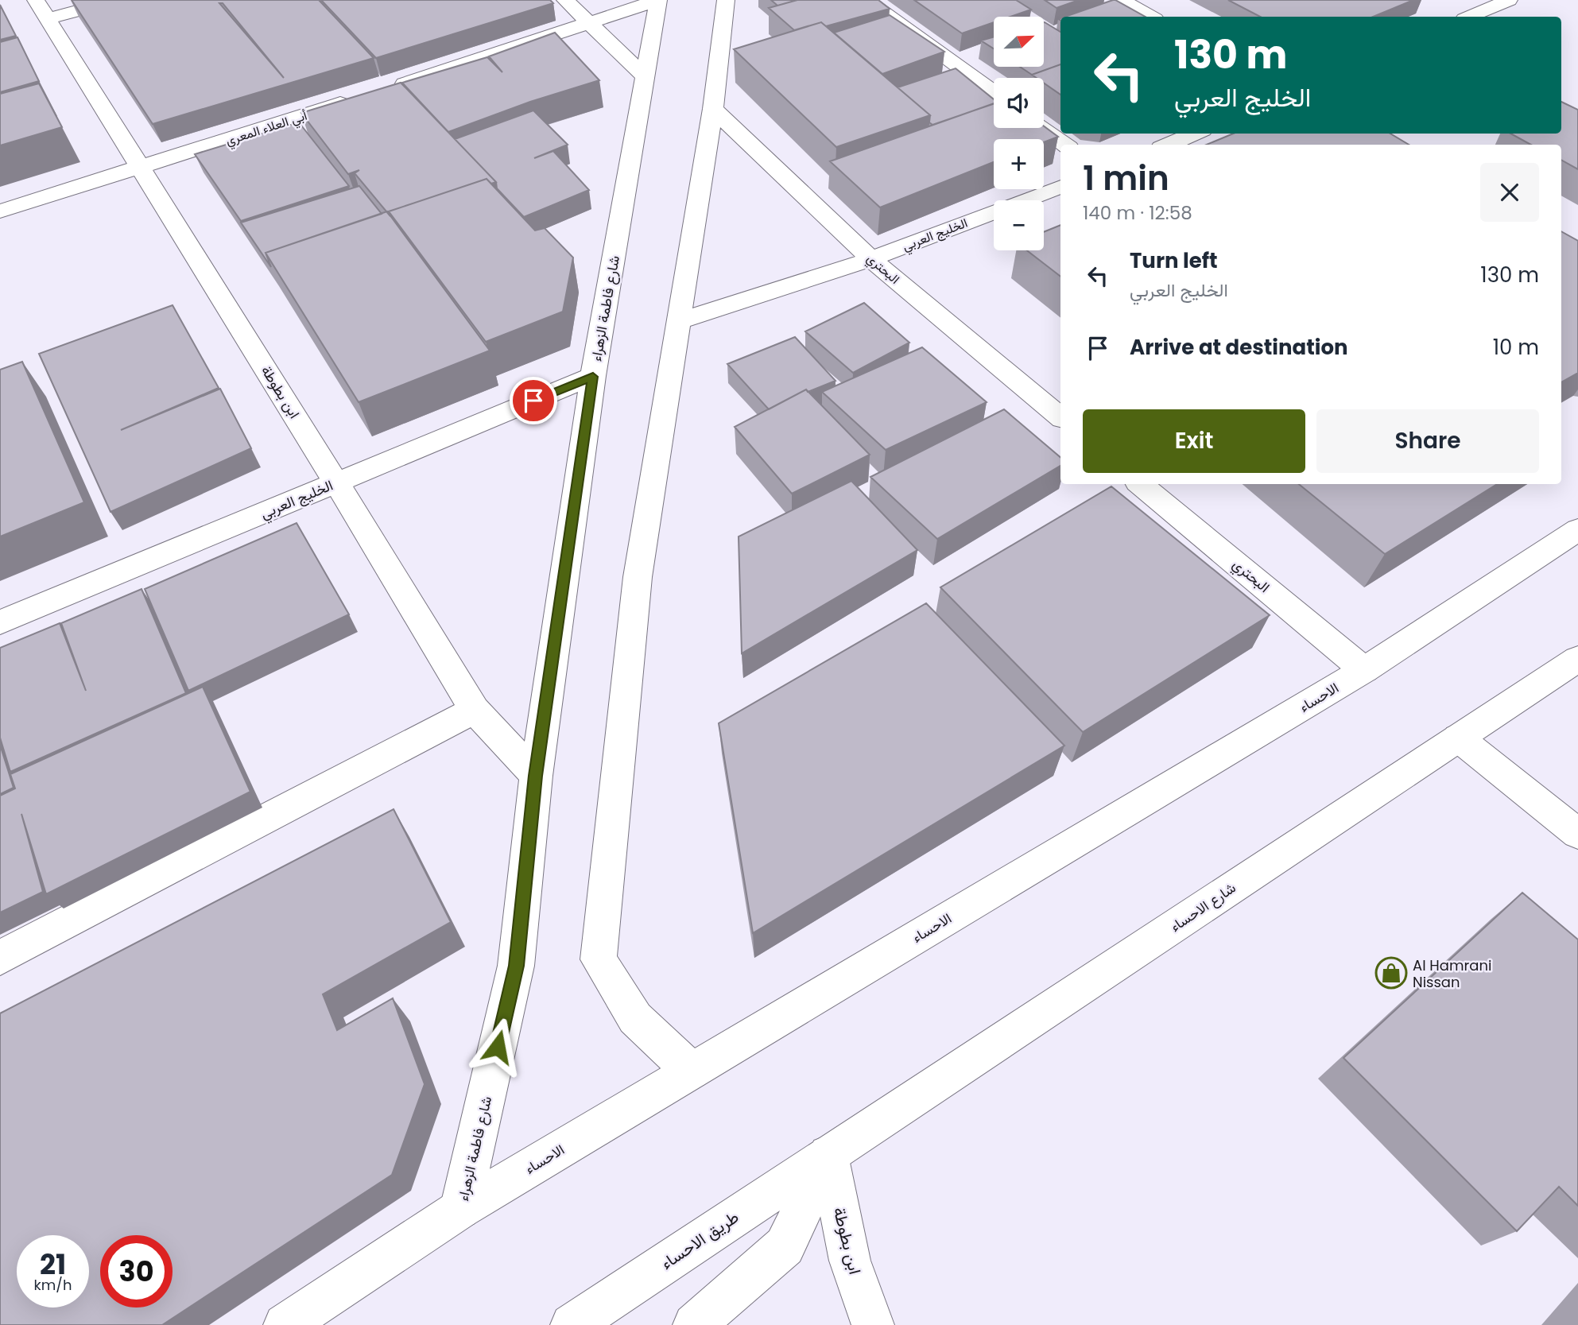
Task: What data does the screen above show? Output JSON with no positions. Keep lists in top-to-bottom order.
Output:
{
  "streets": {
    "street": [
      "أبي العلاء المعري",
      "الخليج العربي",
      "البحتري",
      "شارع فاطمة الزهراء",
      "ابن بطوطة",
      "الاحساء",
      "شارع الاحساء",
      "طريق الاحساء"
    ]
  },
  "crossings": [
    ["أبي العلاء المعري", "ابن بطوطة"],
    ["الخليج العربي", "البحتري"],
    ["الخليج العربي", "شارع فاطمة الزهراء"],
    ["الخليج العربي", "ابن بطوطة"],
    ["البحتري", "الاحساء"],
    ["شارع فاطمة الزهراء", "ابن بطوطة"],
    ["شارع فاطمة الزهراء", "الاحساء"],
    ["ابن بطوطة", "شارع الاحساء"],
    ["ابن بطوطة", "طريق الاحساء"],
    ["شارع الاحساء", "طريق الاحساء"]
  ],
  "places": {
    "shop": ["Al Hamrani Nissan"]
  },
  "north": "top right",
  "page": {
    "map_buttons": ["+", "−"],
    "turn": ["130 m", "الخليج العربي"],
    "heading": ["1 min", "140 m · 12:58"],
    "list": [
      {
        "name": "Turn left",
        "note": "الخليج العربي",
        "value": "130 m"
      },
      {
        "name": "Arrive at destination",
        "value": "10 m"
      }
    ],
    "buttons": ["Exit", "Share"],
    "speed": "21 km/h",
    "limit": "30"
  }
}
